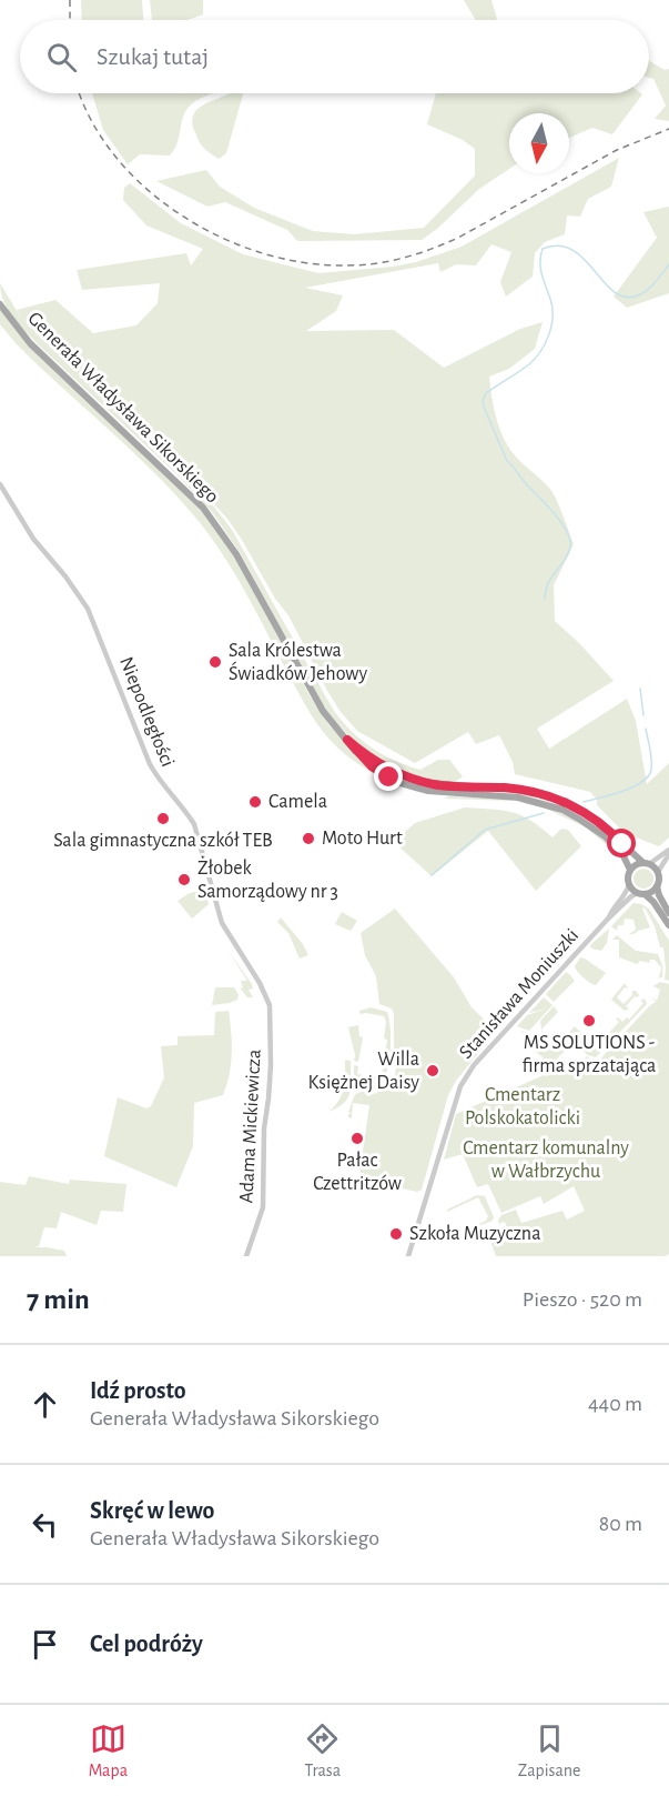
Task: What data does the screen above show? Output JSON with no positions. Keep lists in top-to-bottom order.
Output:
{
  "streets": {
    "main road": ["Generała Władysława Sikorskiego"],
    "street": ["Niepodległości", "Stanisława Moniuszki", "Adama Mickiewicza"]
  },
  "crossings": [
    ["Generała Władysława Sikorskiego", "Stanisława Moniuszki"],
    ["Niepodległości", "Adama Mickiewicza"]
  ],
  "parks": ["Cmentarz Polskokatolicki", "Cmentarz komunalny w Wałbrzychu"],
  "places": [
    "Sala Królestwa Świadków Jehowy",
    "Camela",
    "Sala gimnastyczna szkół TEB",
    "Moto Hurt",
    "Żłobek Samorządowy nr 3",
    "MS SOLUTIONS - firma sprzatająca",
    "Willa Księżnej Daisy",
    "Pałac Czettritzów",
    "Szkoła Muzyczna"
  ],
  "north": "bottom",
  "page": {
    "search": "Szukaj tutaj",
    "heading": ["7 min", "Pieszo · 520 m"],
    "list": [
      ["Idź prosto", "Generała Władysława Sikorskiego", "440 m"],
      ["Skręć w lewo", "Generała Władysława Sikorskiego", "80 m"],
      "Cel podróży"
    ],
    "nav": ["Mapa", "Trasa", "Zapisane"]
  }
}
